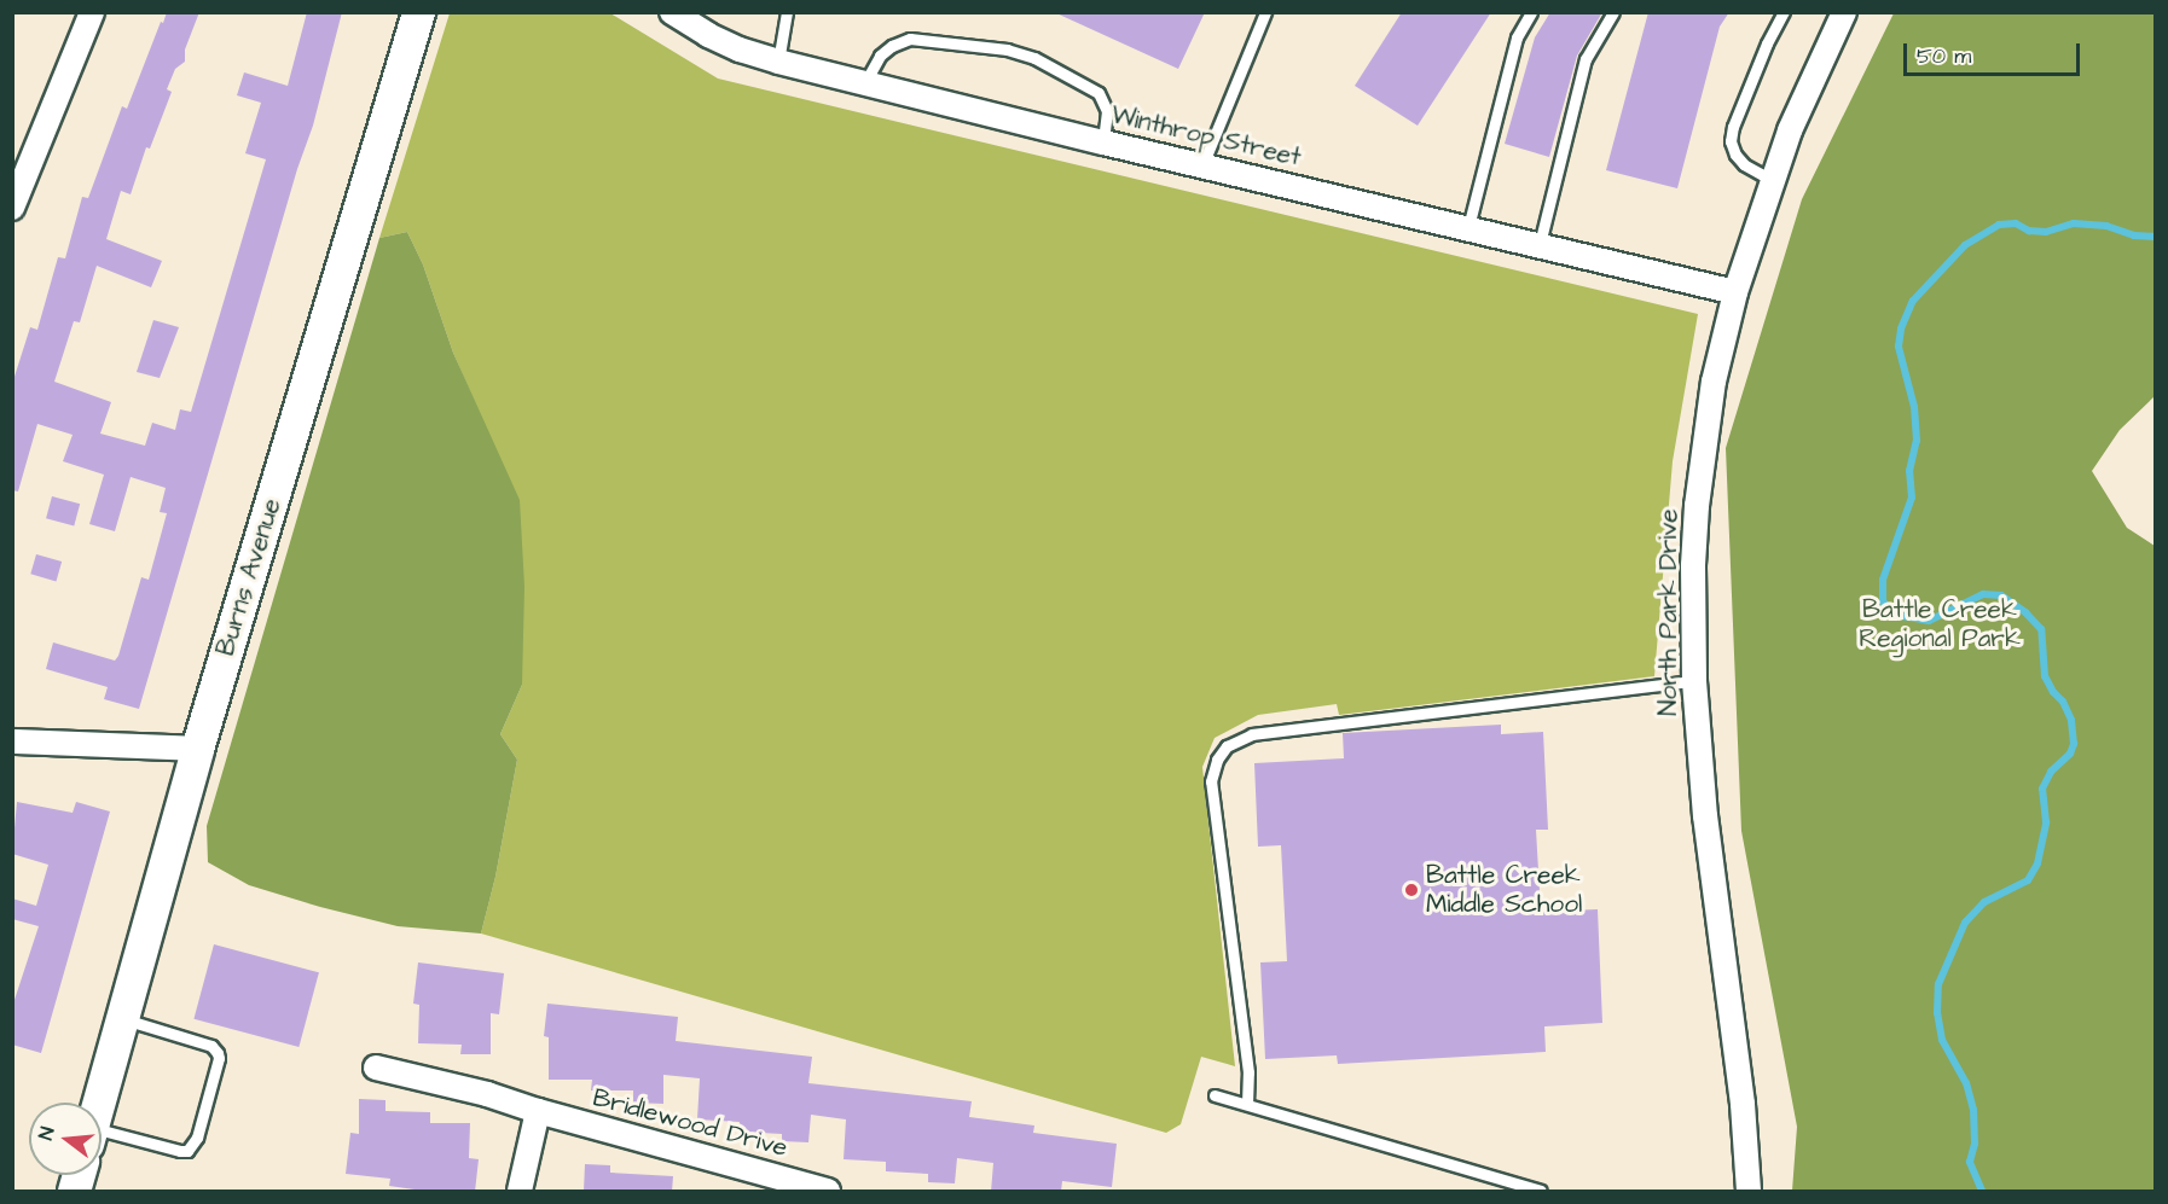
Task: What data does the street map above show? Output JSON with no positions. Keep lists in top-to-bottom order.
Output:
{
  "streets": {
    "street": [
      "Winthrop Street",
      "Burns Avenue",
      "North Park Drive",
      "Bridlewood Drive"
    ]
  },
  "crossings": [
    ["Winthrop Street", "North Park Drive"]
  ],
  "parks": ["Battle Creek Regional Park"],
  "places": ["Battle Creek Middle School"],
  "scale_bar": "50 m",
  "north": "left"
}
